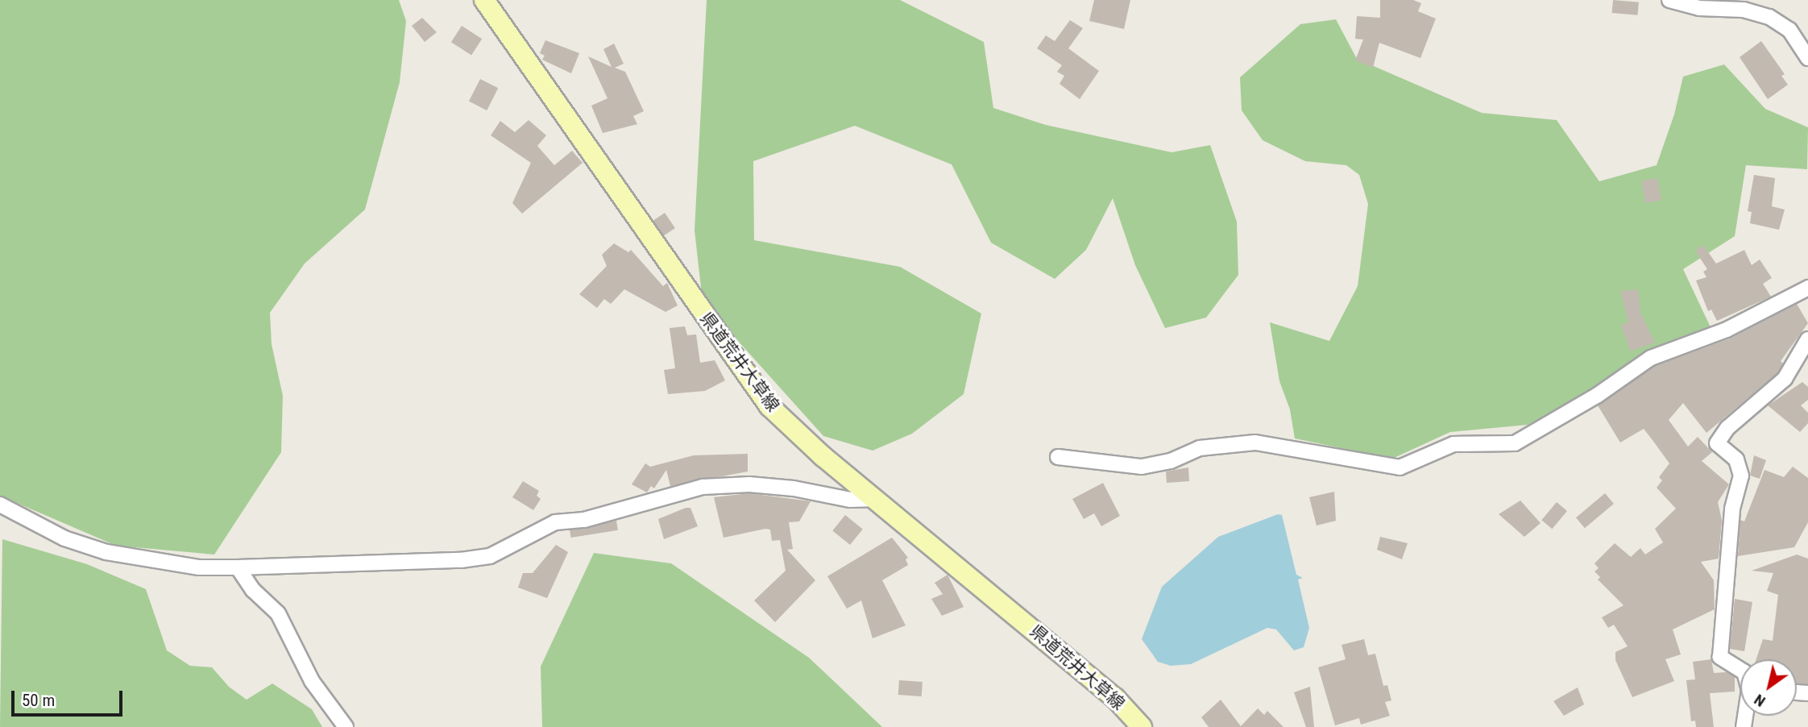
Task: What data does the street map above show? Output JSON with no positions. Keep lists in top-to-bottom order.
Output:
{
  "streets": {
    "main road": ["県道荒井大草線"]
  },
  "scale_bar": "50 m",
  "north": "bottom left"
}
